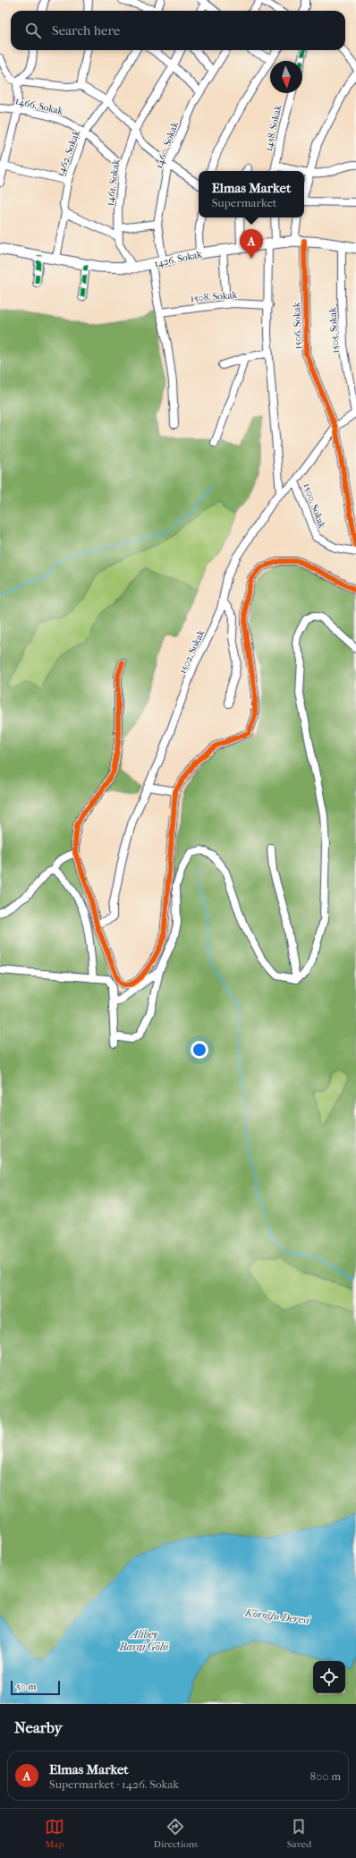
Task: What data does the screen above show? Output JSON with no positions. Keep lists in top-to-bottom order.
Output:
{
  "streets": {
    "main road": ["1426. Sokak"],
    "street": [
      "1466. Sokak",
      "1458. Sokak",
      "1460. Sokak",
      "1462. Sokak",
      "1461. Sokak",
      "1508. Sokak",
      "1506. Sokak",
      "1505. Sokak",
      "1500. Sokak",
      "1502. Sokak"
    ]
  },
  "crossings": [
    ["1466. Sokak", "1462. Sokak"],
    ["1466. Sokak", "1461. Sokak"],
    ["1460. Sokak", "1426. Sokak"],
    ["1462. Sokak", "1426. Sokak"],
    ["1461. Sokak", "1426. Sokak"],
    ["1426. Sokak", "1506. Sokak"],
    ["1426. Sokak", "1505. Sokak"],
    ["1506. Sokak", "1502. Sokak"],
    ["1505. Sokak", "1502. Sokak"],
    ["1500. Sokak", "1502. Sokak"]
  ],
  "water": ["Köroğlu Deresi", "Alibey Baraj Gölü"],
  "scale_bar": "50 m",
  "north": "bottom",
  "page": {
    "search": "Search here",
    "popup": ["Elmas Market", "Supermarket"],
    "pins": "A",
    "scale": "50 m",
    "heading": "Nearby",
    "list": [
      {
        "mark": "A",
        "name": "Elmas Market",
        "note": "Supermarket · 1426. Sokak",
        "value": "800 m"
      }
    ],
    "nav": ["Map", "Directions", "Saved"]
  }
}
